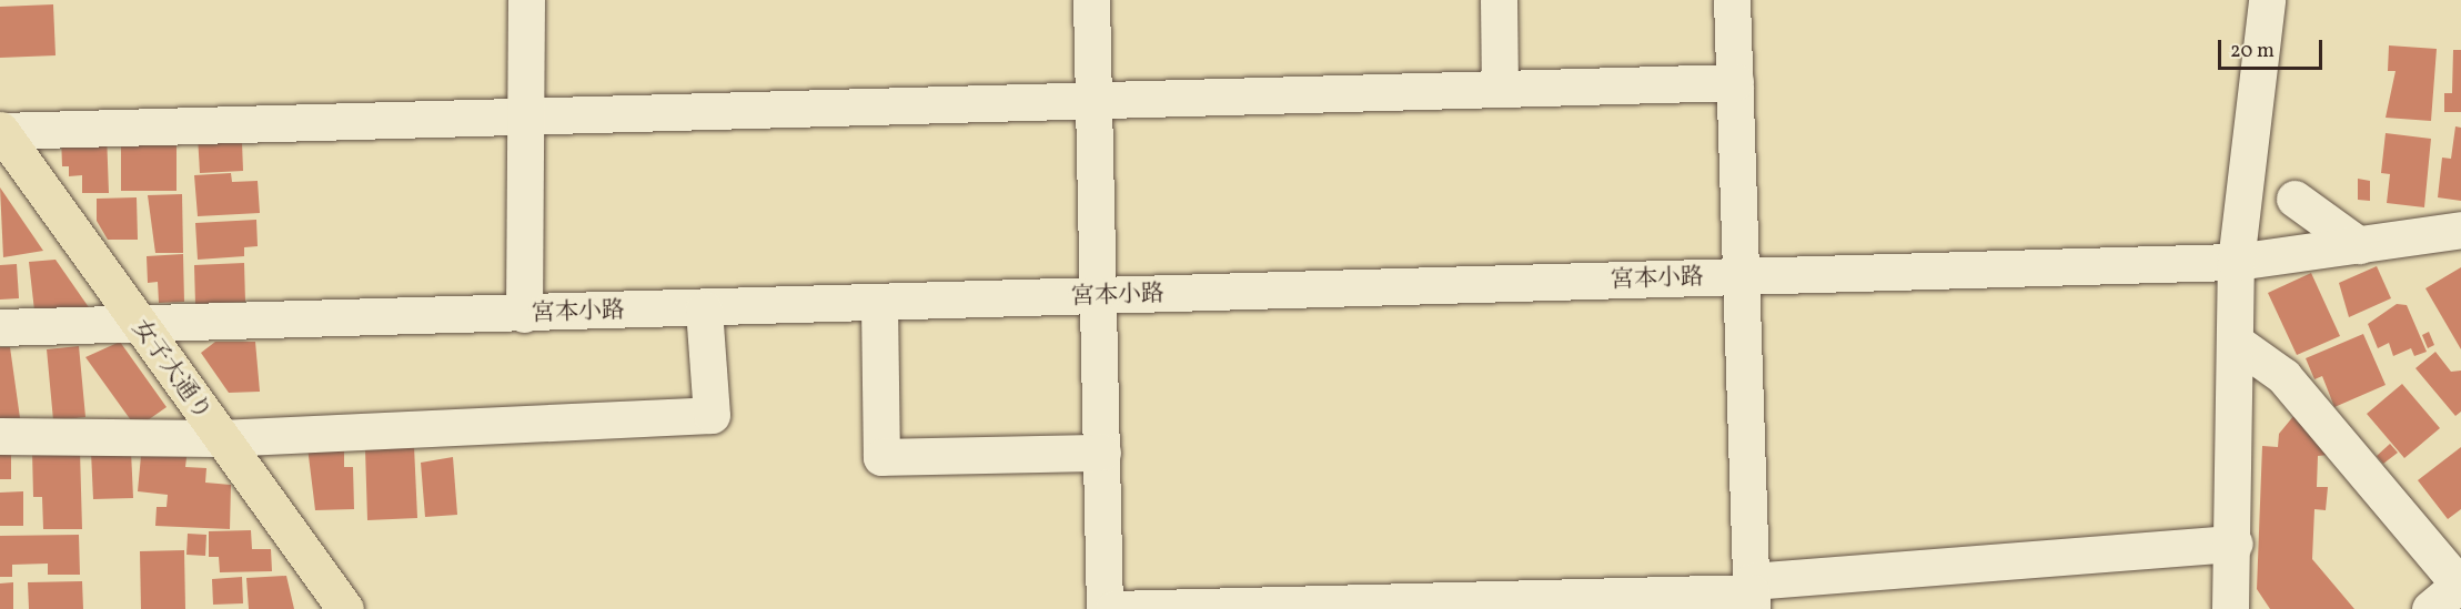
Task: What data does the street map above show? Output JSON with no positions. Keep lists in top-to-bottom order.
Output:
{
  "streets": {
    "main road": ["女子大通り"],
    "street": ["宮本小路"]
  },
  "crossings": [
    ["宮本小路", "女子大通り"]
  ],
  "scale_bar": "20 m"
}
